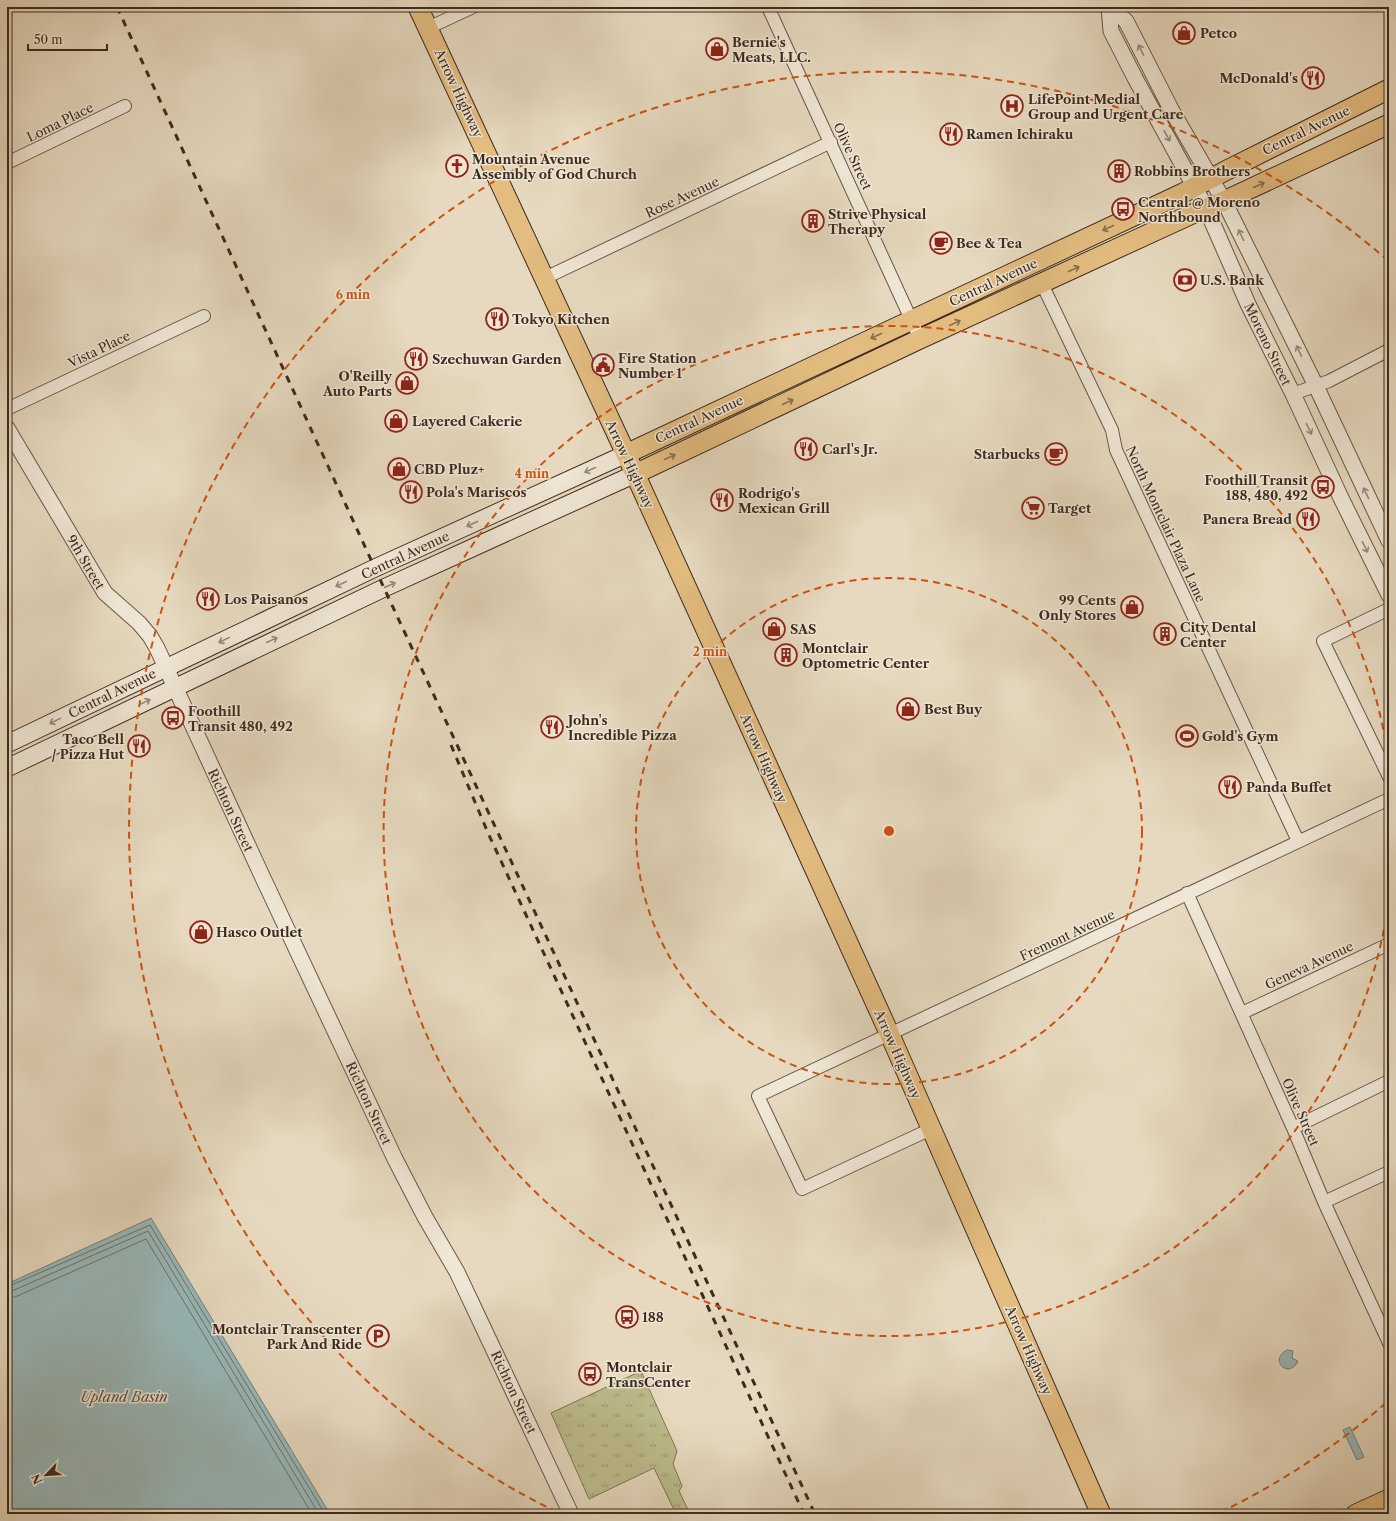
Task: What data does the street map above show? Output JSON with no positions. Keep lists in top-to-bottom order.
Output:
{
  "streets": {
    "main road": ["Arrow Highway", "Central Avenue"],
    "street": [
      "Loma Place",
      "Olive Street",
      "Rose Avenue",
      "Moreno Street",
      "Vista Place",
      "North Montclair Plaza Lane",
      "9th Street",
      "Richton Street",
      "Fremont Avenue",
      "Geneva Avenue"
    ]
  },
  "crossings": [
    ["Arrow Highway", "Central Avenue"],
    ["Arrow Highway", "Rose Avenue"],
    ["Arrow Highway", "Fremont Avenue"],
    ["Central Avenue", "Olive Street"],
    ["Central Avenue", "Moreno Street"],
    ["Central Avenue", "North Montclair Plaza Lane"],
    ["Central Avenue", "9th Street"],
    ["Central Avenue", "Richton Street"],
    ["Olive Street", "Rose Avenue"],
    ["Olive Street", "Fremont Avenue"],
    ["Olive Street", "Geneva Avenue"],
    ["North Montclair Plaza Lane", "Fremont Avenue"],
    ["9th Street", "Richton Street"]
  ],
  "water": ["Upland Basin"],
  "places": {
    "shop": [
      "Petco",
      "Bernie's Meats, LLC.",
      "O'Reilly Auto Parts",
      "Layered Cakerie",
      "CBD Pluz+",
      "99 Cents Only Stores",
      "SAS",
      "Best Buy",
      "Hasco Outlet"
    ],
    "restaurant": [
      "McDonald's",
      "Ramen Ichiraku",
      "Tokyo Kitchen",
      "Szechuwan Garden",
      "Carl's Jr.",
      "Pola's Mariscos",
      "Rodrigo's Mexican Grill",
      "Panera Bread",
      "Los Paisanos",
      "John's Incredible Pizza",
      "Taco Bell / Pizza Hut",
      "Panda Buffet"
    ],
    "hospital": ["LifePoint Medial Group and Urgent Care"],
    "church": ["Mountain Avenue Assembly of God Church"],
    "building": [
      "Robbins Brothers",
      "Strive Physical Therapy",
      "City Dental Center",
      "Montclair Optometric Center"
    ],
    "bus stop": [
      "Central @ Moreno Northbound",
      "Foothill Transit 188, 480, 492",
      "Foothill Transit 480, 492",
      "188",
      "Montclair TransCenter"
    ],
    "cafe": ["Bee & Tea", "Starbucks"],
    "bank": ["U.S. Bank"],
    "public building": ["Fire Station Number 1"],
    "supermarket": ["Target"],
    "sports": ["Gold's Gym"],
    "parking": ["Montclair Transcenter Park And Ride"]
  },
  "scale_bar": "50 m",
  "north": "bottom left",
  "rings": ["6 min", "4 min", "2 min"]
}
